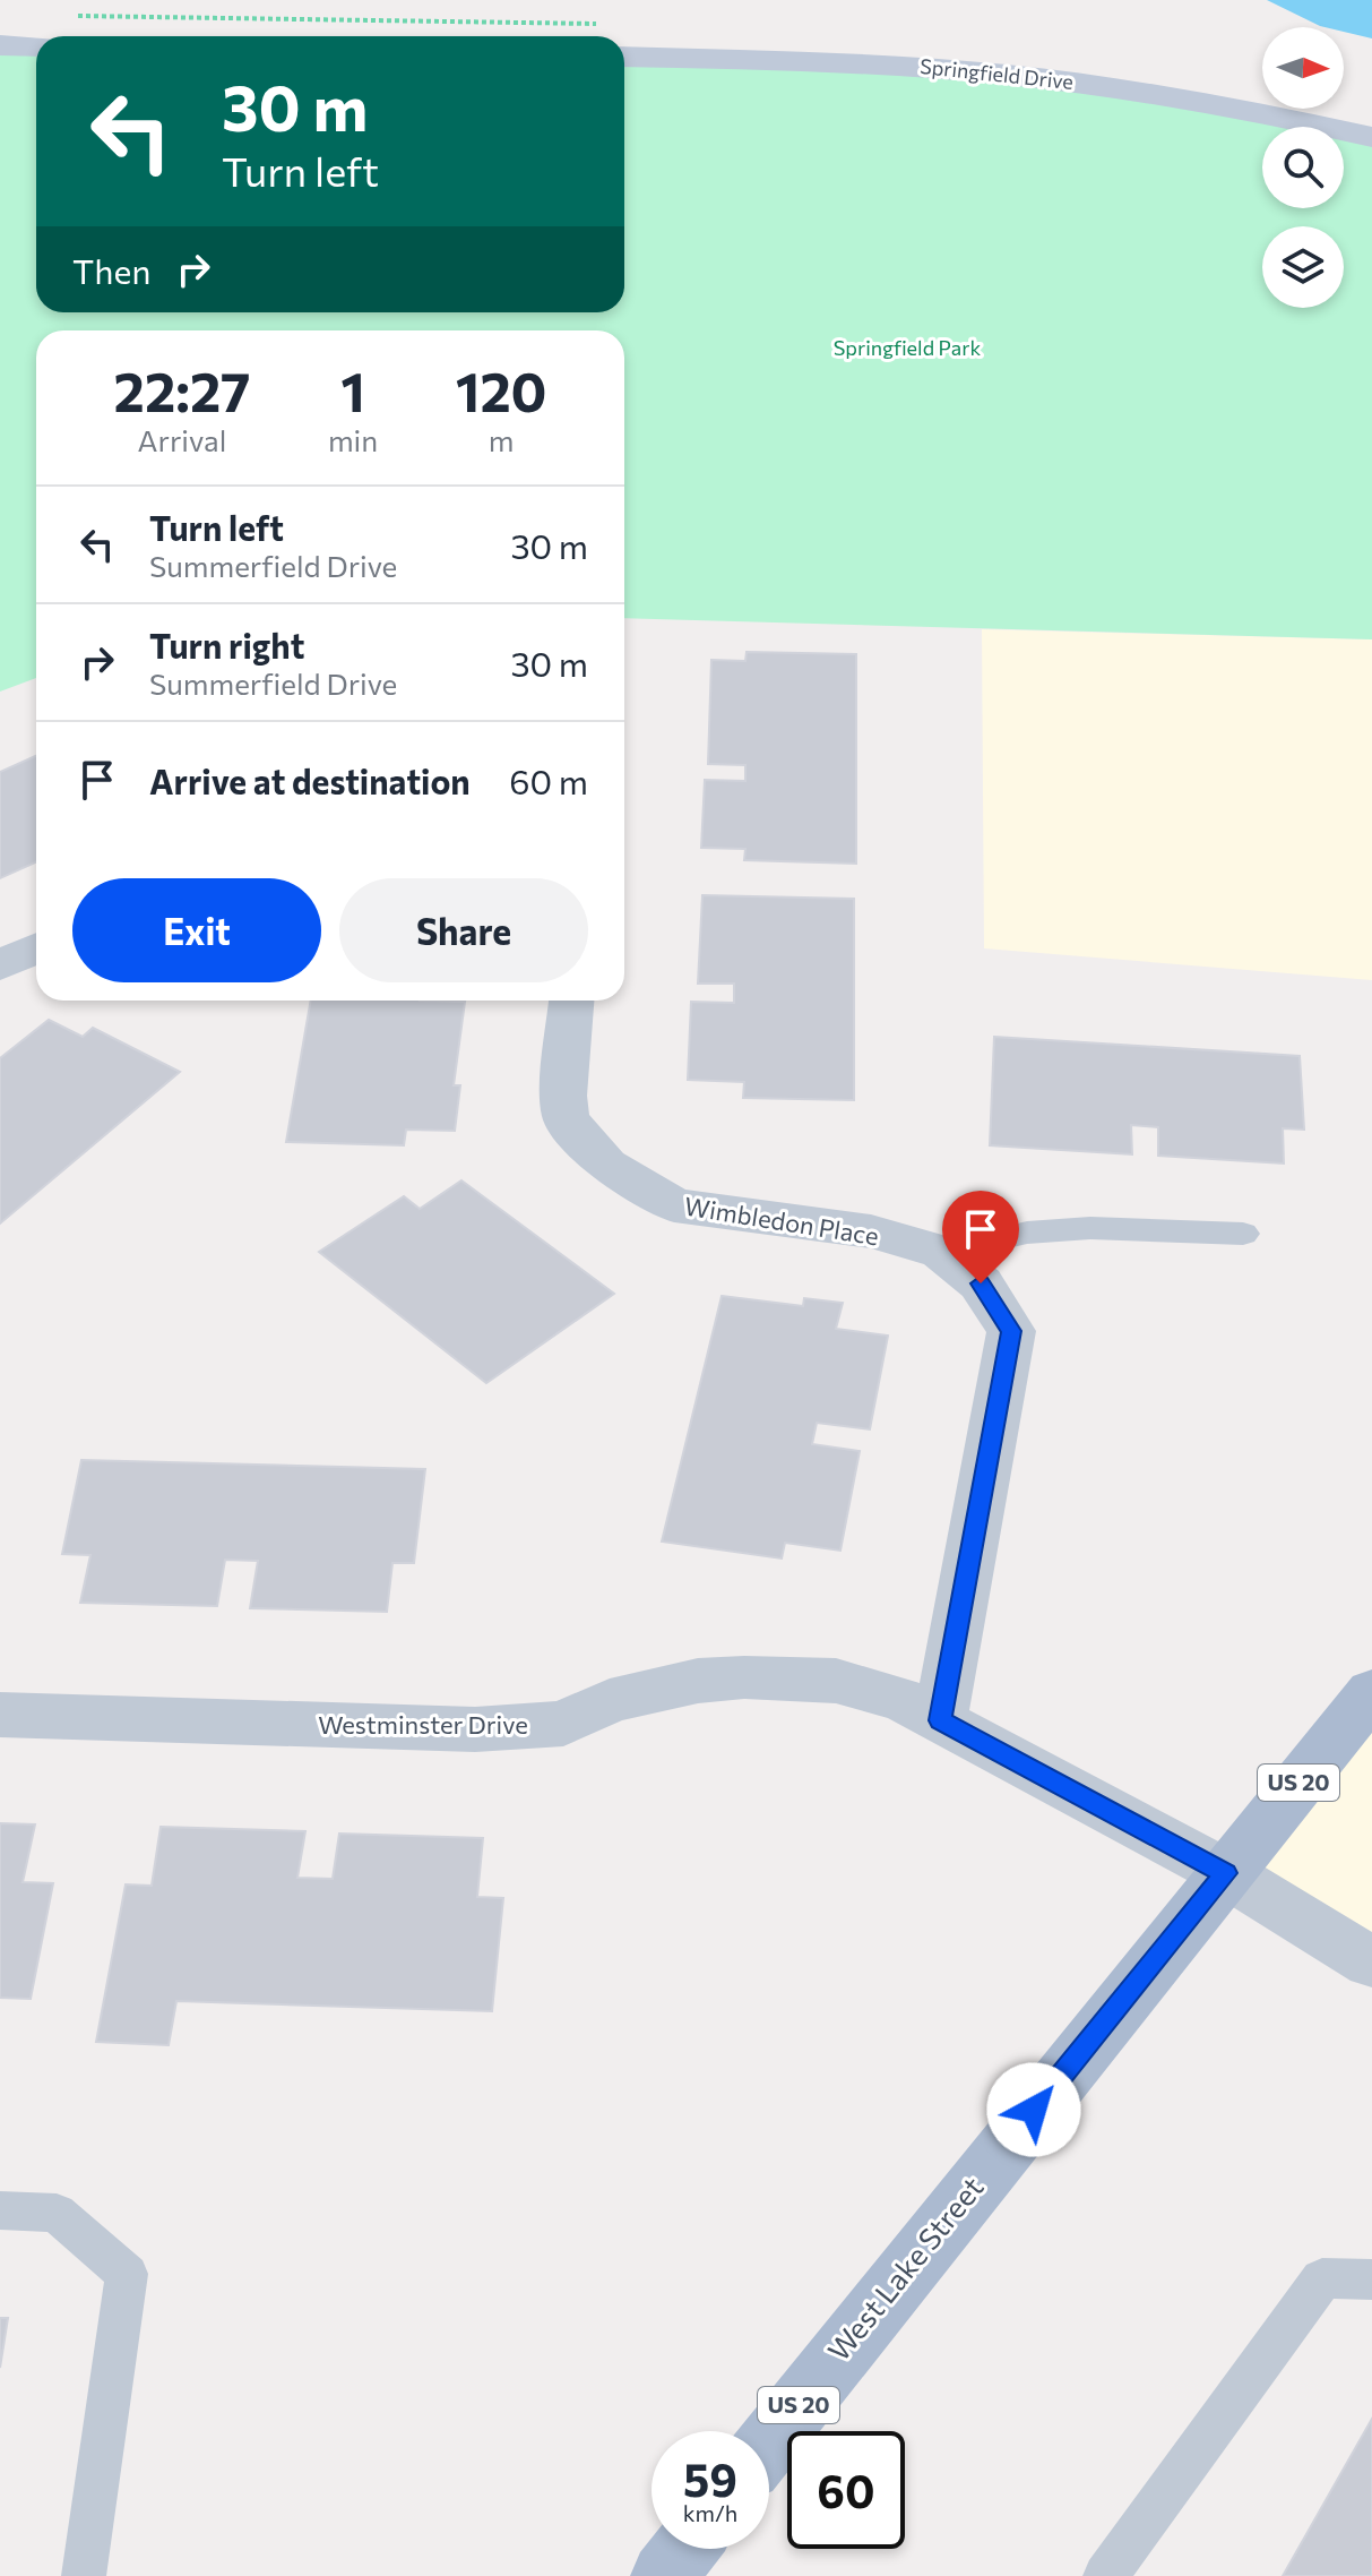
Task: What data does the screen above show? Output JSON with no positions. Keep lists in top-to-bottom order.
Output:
{
  "streets": {
    "main road": ["US 20", "West Lake Street"],
    "street": ["Springfield Drive", "Wimbledon Place", "Westminster Drive"]
  },
  "crossings": [
    ["Westminster Drive", "West Lake Street"]
  ],
  "parks": ["Springfield Park"],
  "north": "right",
  "page": {
    "turn": ["30 m", "Turn left"],
    "then": "Then",
    "eta": [
      "22:27",
      "Arrival",
      "1",
      "min",
      "120",
      "m"
    ],
    "list": [
      {
        "name": "Turn left",
        "note": "Summerfield Drive",
        "value": "30 m"
      },
      {
        "name": "Turn right",
        "note": "Summerfield Drive",
        "value": "30 m"
      },
      {
        "name": "Arrive at destination",
        "value": "60 m"
      }
    ],
    "buttons": ["Exit", "Share"],
    "speed": "59 km/h",
    "limit": "60"
  }
}
